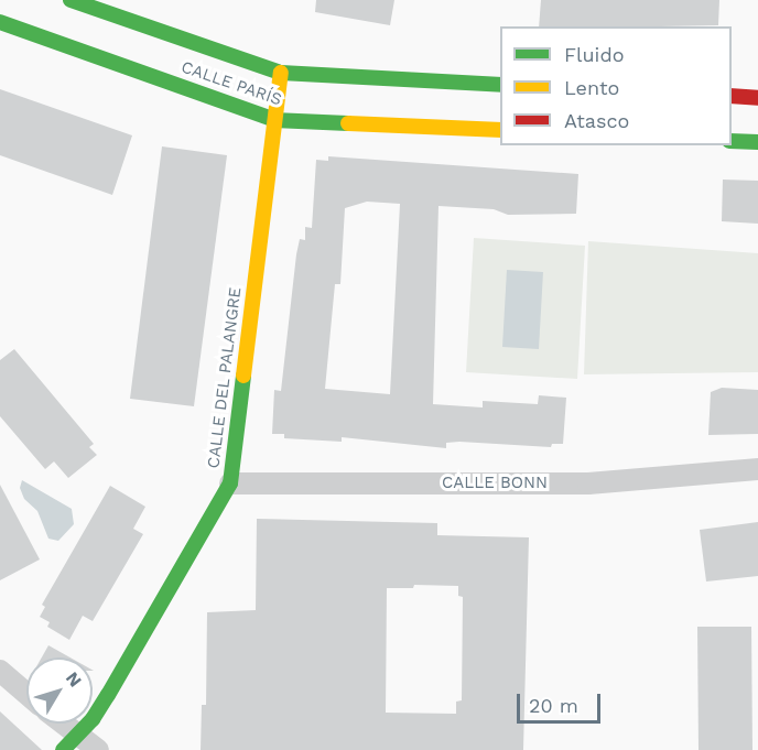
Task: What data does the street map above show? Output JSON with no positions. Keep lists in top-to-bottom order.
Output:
{
  "streets": {
    "main road": ["CALLE PARÍS", "CALLE DEL PALANGRE"],
    "street": ["CALLE BONN"]
  },
  "crossings": [
    ["CALLE PARÍS", "CALLE DEL PALANGRE"],
    ["CALLE DEL PALANGRE", "CALLE BONN"]
  ],
  "legend": ["Fluido", "Lento", "Atasco"],
  "scale_bar": "20 m",
  "north": "top right"
}
